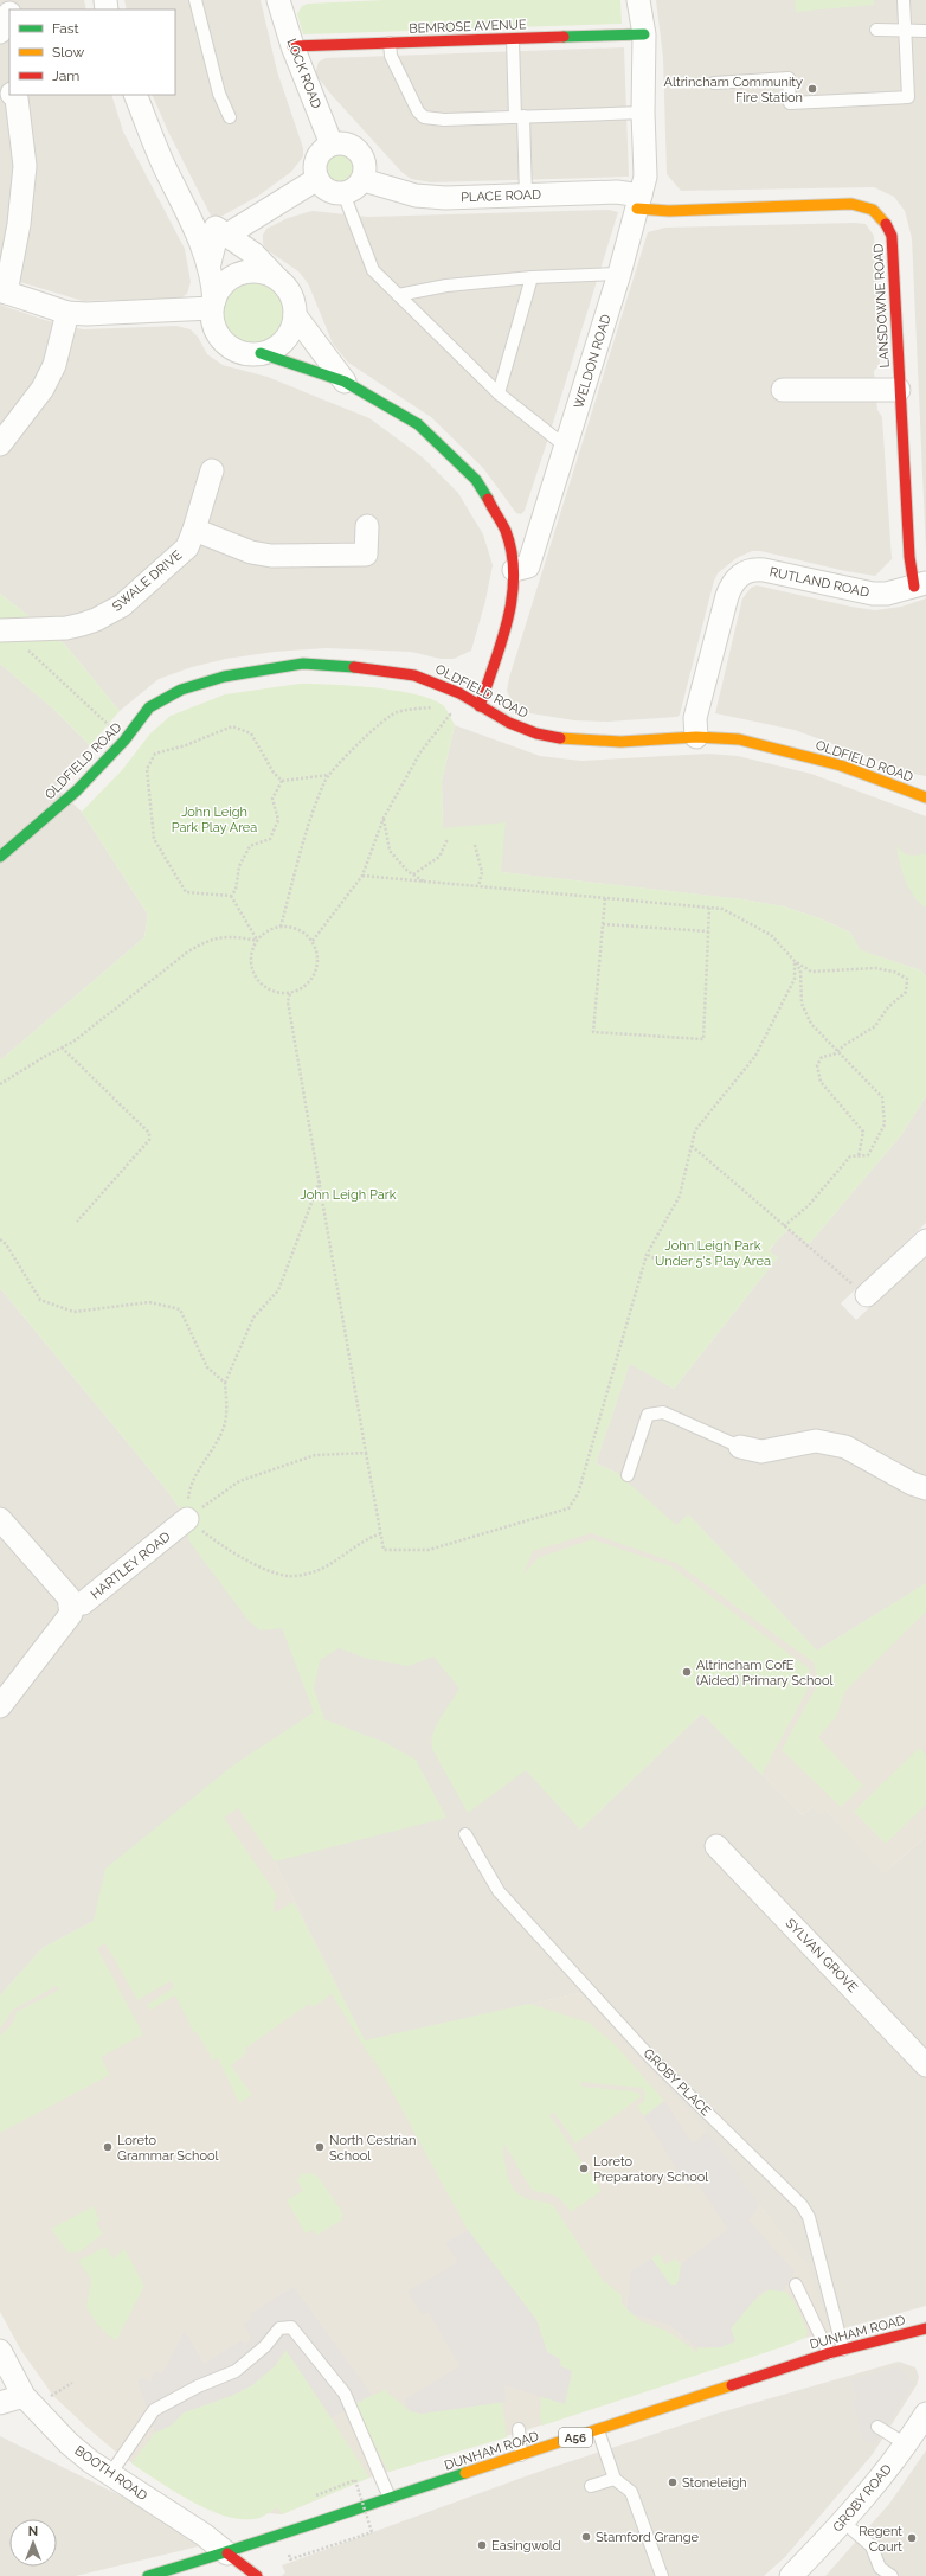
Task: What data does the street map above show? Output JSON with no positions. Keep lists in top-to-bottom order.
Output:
{
  "streets": {
    "main road": [
      "BEMROSE AVENUE",
      "LANSDOWNE ROAD",
      "OLDFIELD ROAD",
      "DUNHAM ROAD",
      "A56"
    ],
    "street": [
      "LOCK ROAD",
      "PLACE ROAD",
      "WELDON ROAD",
      "SWALE DRIVE",
      "RUTLAND ROAD",
      "HARTLEY ROAD",
      "SYLVAN GROVE",
      "BOOTH ROAD",
      "GROBY ROAD"
    ],
    "lane": ["GROBY PLACE"]
  },
  "crossings": [
    ["BEMROSE AVENUE", "LOCK ROAD"],
    ["BEMROSE AVENUE", "WELDON ROAD"],
    ["LOCK ROAD", "PLACE ROAD"],
    ["PLACE ROAD", "LANSDOWNE ROAD"],
    ["PLACE ROAD", "WELDON ROAD"],
    ["LANSDOWNE ROAD", "WELDON ROAD"],
    ["LANSDOWNE ROAD", "RUTLAND ROAD"],
    ["RUTLAND ROAD", "OLDFIELD ROAD"],
    ["GROBY PLACE", "DUNHAM ROAD"],
    ["DUNHAM ROAD", "BOOTH ROAD"]
  ],
  "parks": ["John Leigh Park Play Area", "John Leigh Park", "John Leigh Park Under 5's Play Area"],
  "places": [
    "Altrincham Community Fire Station",
    "Altrincham CofE (Aided) Primary School",
    "Loreto Grammar School",
    "North Cestrian School",
    "Loreto Preparatory School",
    "Stoneleigh",
    "Stamford Grange",
    "Regent Court",
    "Easingwold"
  ],
  "legend": ["Fast", "Slow", "Jam"],
  "north": "top"
}
